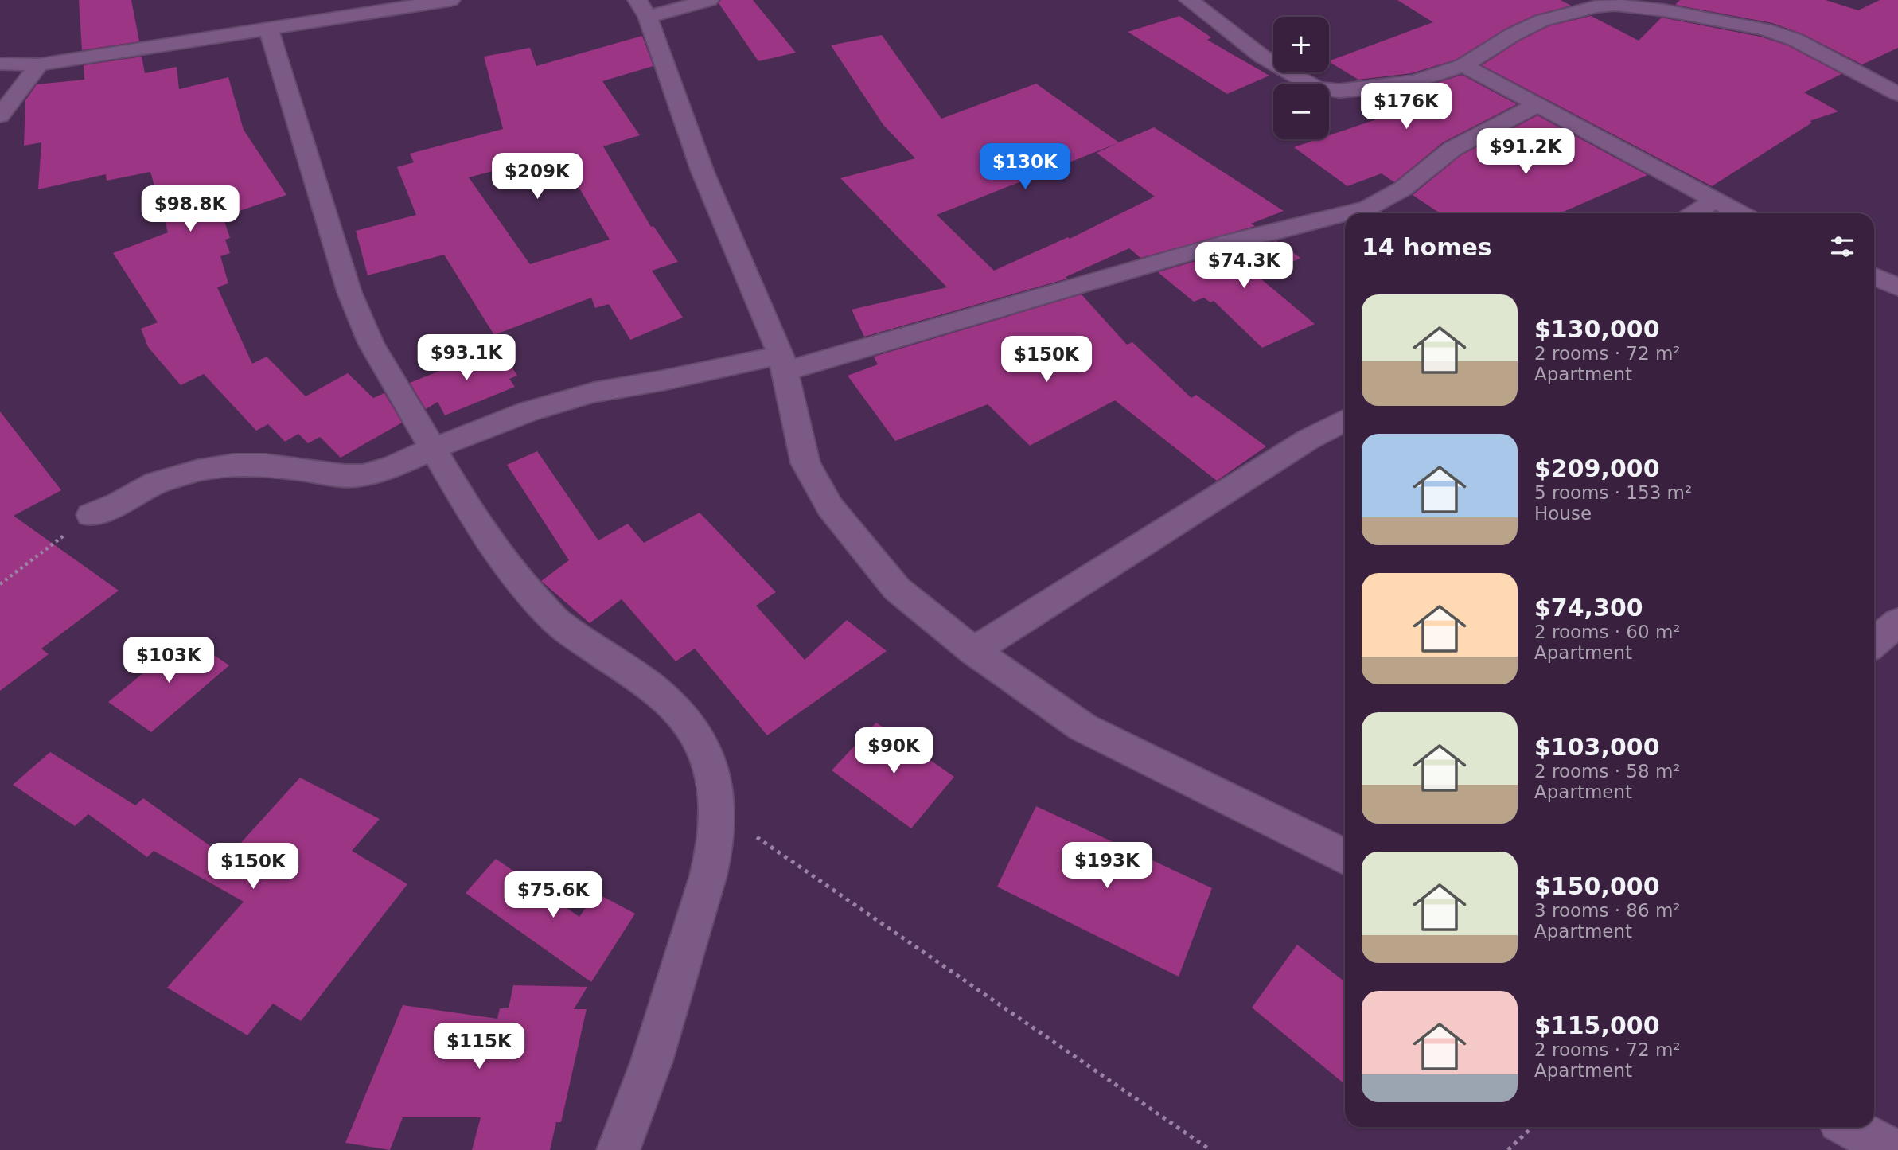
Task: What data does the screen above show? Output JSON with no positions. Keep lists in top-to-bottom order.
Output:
{
  "page": {
    "map_buttons": ["+", "−"],
    "price": [
      "$176K",
      "$91.2K",
      "$130K",
      "$209K",
      "$98.8K",
      "$74.3K",
      "$93.1K",
      "$150K",
      "$103K",
      "$90K",
      "$193K",
      "$150K",
      "$75.6K",
      "$115K"
    ],
    "heading": "14 homes",
    "list": [
      {
        "name": "$130,000",
        "note": "2 rooms · 72 m² · Apartment"
      },
      {
        "name": "$209,000",
        "note": "5 rooms · 153 m² · House"
      },
      {
        "name": "$74,300",
        "note": "2 rooms · 60 m² · Apartment"
      },
      {
        "name": "$103,000",
        "note": "2 rooms · 58 m² · Apartment"
      },
      {
        "name": "$150,000",
        "note": "3 rooms · 86 m² · Apartment"
      },
      {
        "name": "$115,000",
        "note": "2 rooms · 72 m² · Apartment"
      }
    ]
  }
}
